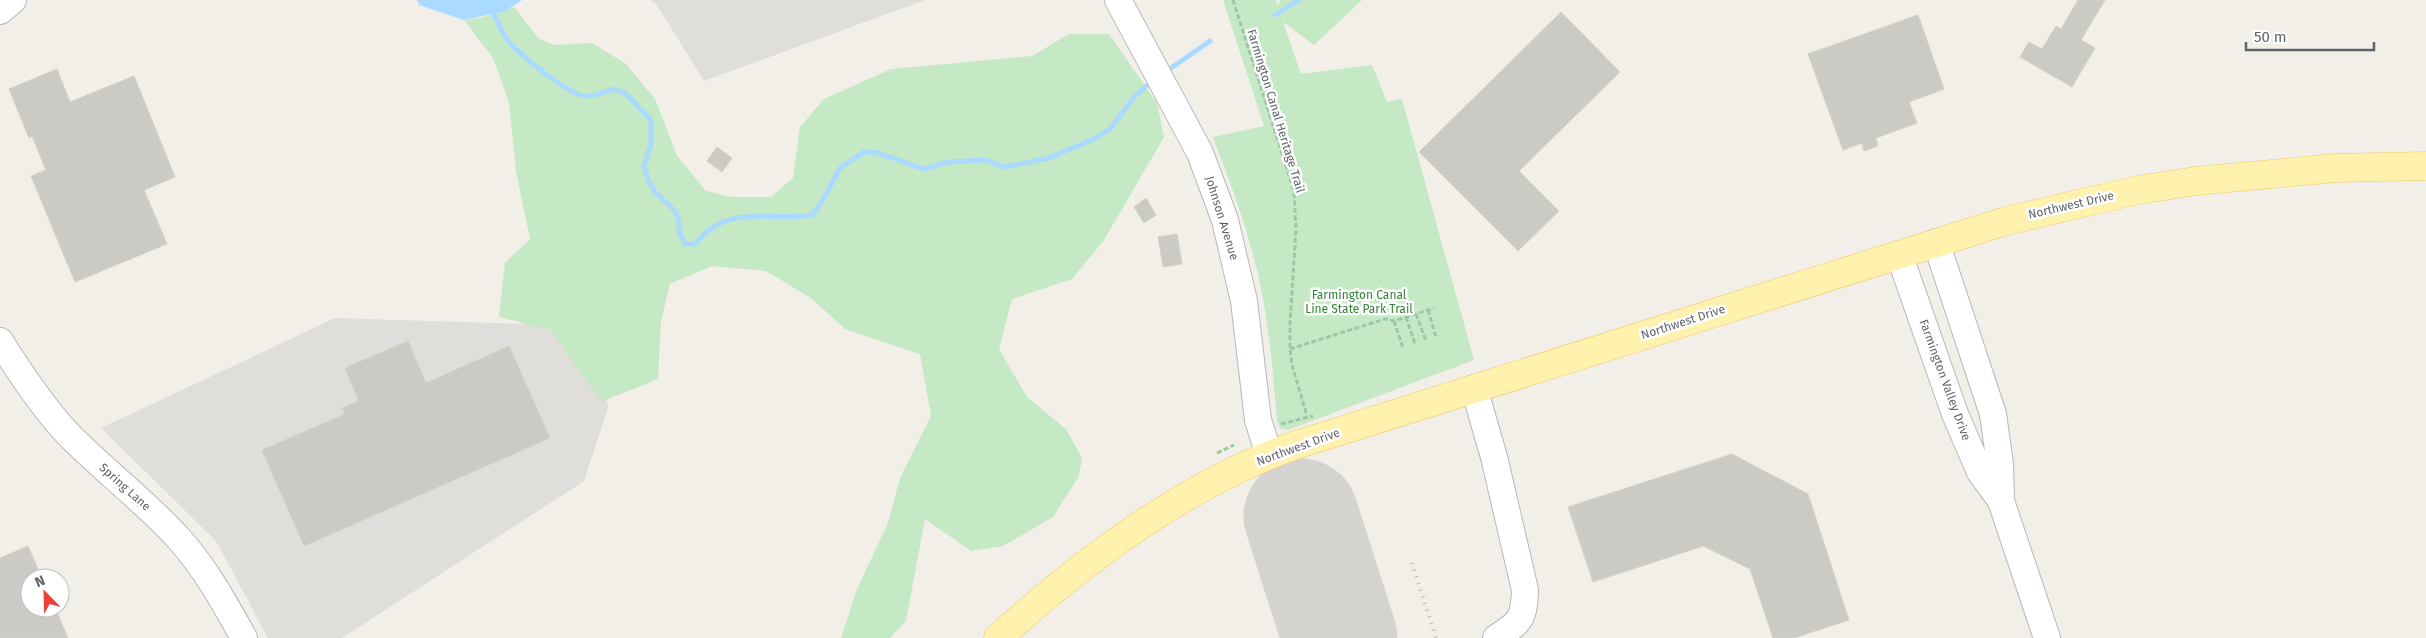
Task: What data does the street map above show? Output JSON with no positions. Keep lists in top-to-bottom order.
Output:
{
  "streets": {
    "main road": ["Northwest Drive"],
    "street": ["Johnson Avenue", "Farmington Valley Drive", "Spring Lane"],
    "path": ["Farmington Canal Heritage Trail"]
  },
  "crossings": [
    ["Northwest Drive", "Johnson Avenue"],
    ["Northwest Drive", "Farmington Valley Drive"]
  ],
  "parks": ["Farmington Canal Line State Park Trail"],
  "scale_bar": "50 m",
  "north": "top left"
}
